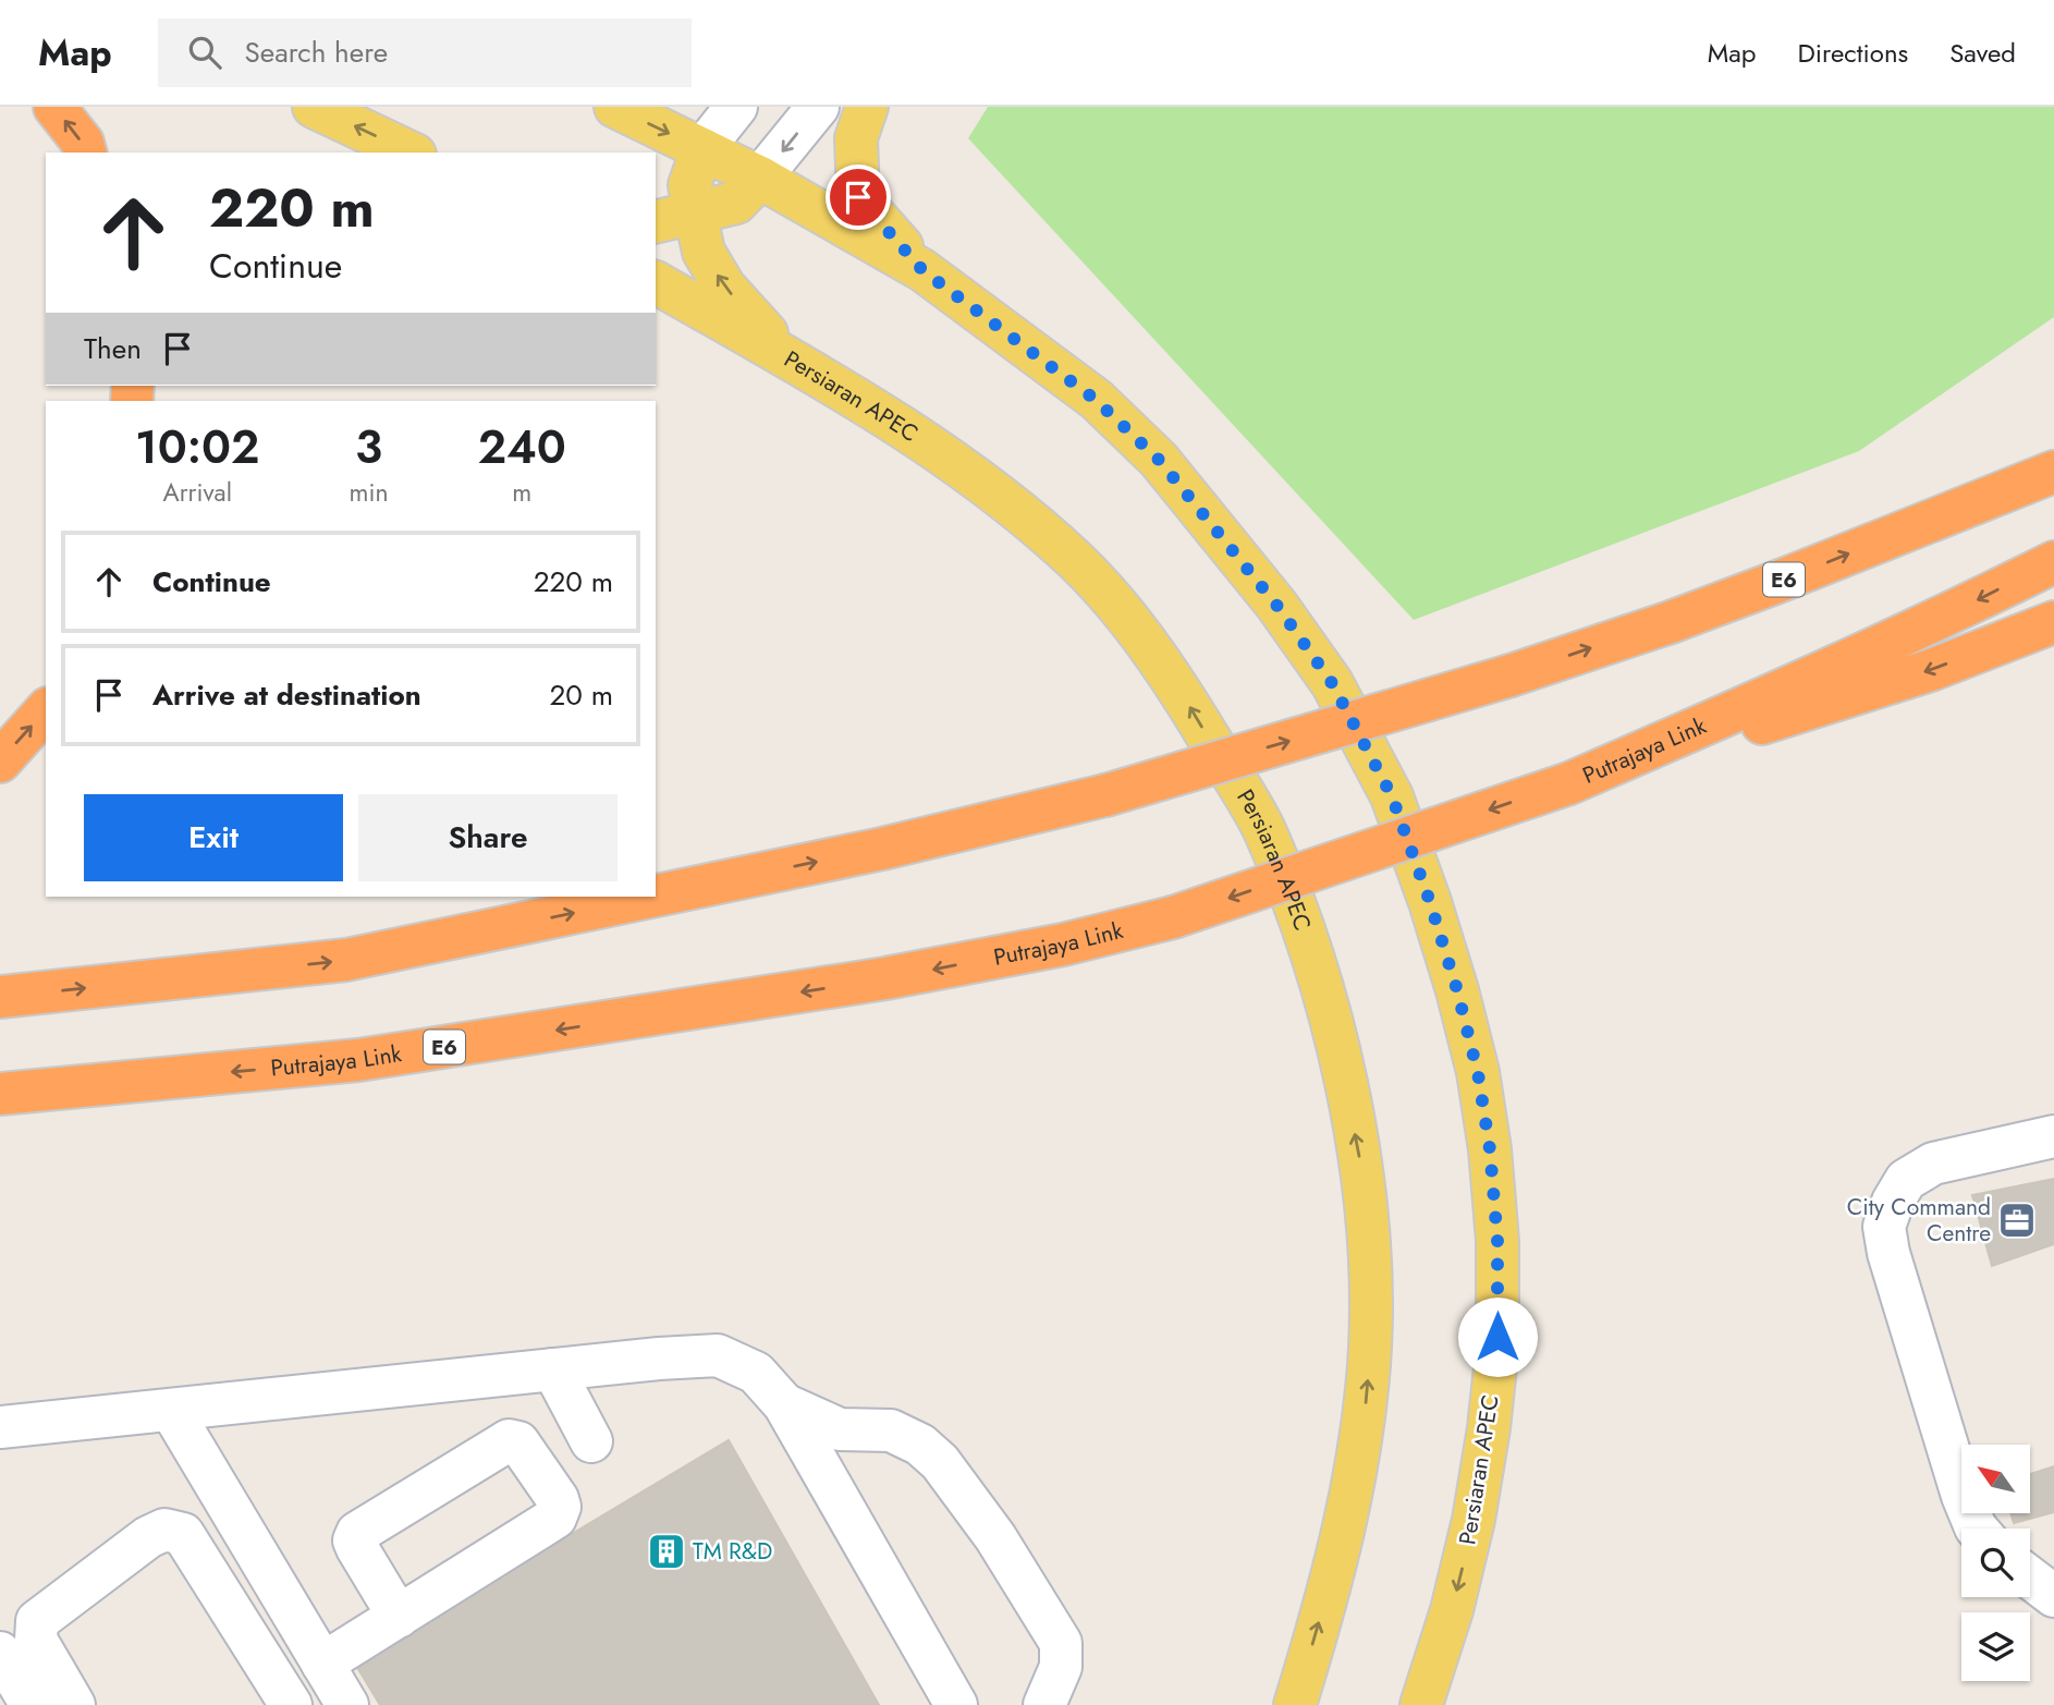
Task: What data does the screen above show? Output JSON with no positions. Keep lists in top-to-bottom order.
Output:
{
  "streets": {
    "highway": ["E6", "Putrajaya Link"],
    "main road": ["Persiaran APEC"]
  },
  "places": {
    "office": ["City Command Centre"],
    "building": ["TM R&D"]
  },
  "north": "top left",
  "page": {
    "header": "Map",
    "search": "Search here",
    "nav": ["Map", "Directions", "Saved"],
    "turn": ["220 m", "Continue"],
    "then": "Then",
    "eta": [
      "10:02",
      "Arrival",
      "3",
      "min",
      "240",
      "m"
    ],
    "list": [
      {
        "name": "Continue",
        "value": "220 m"
      },
      {
        "name": "Arrive at destination",
        "value": "20 m"
      }
    ],
    "buttons": ["Exit", "Share"]
  }
}
